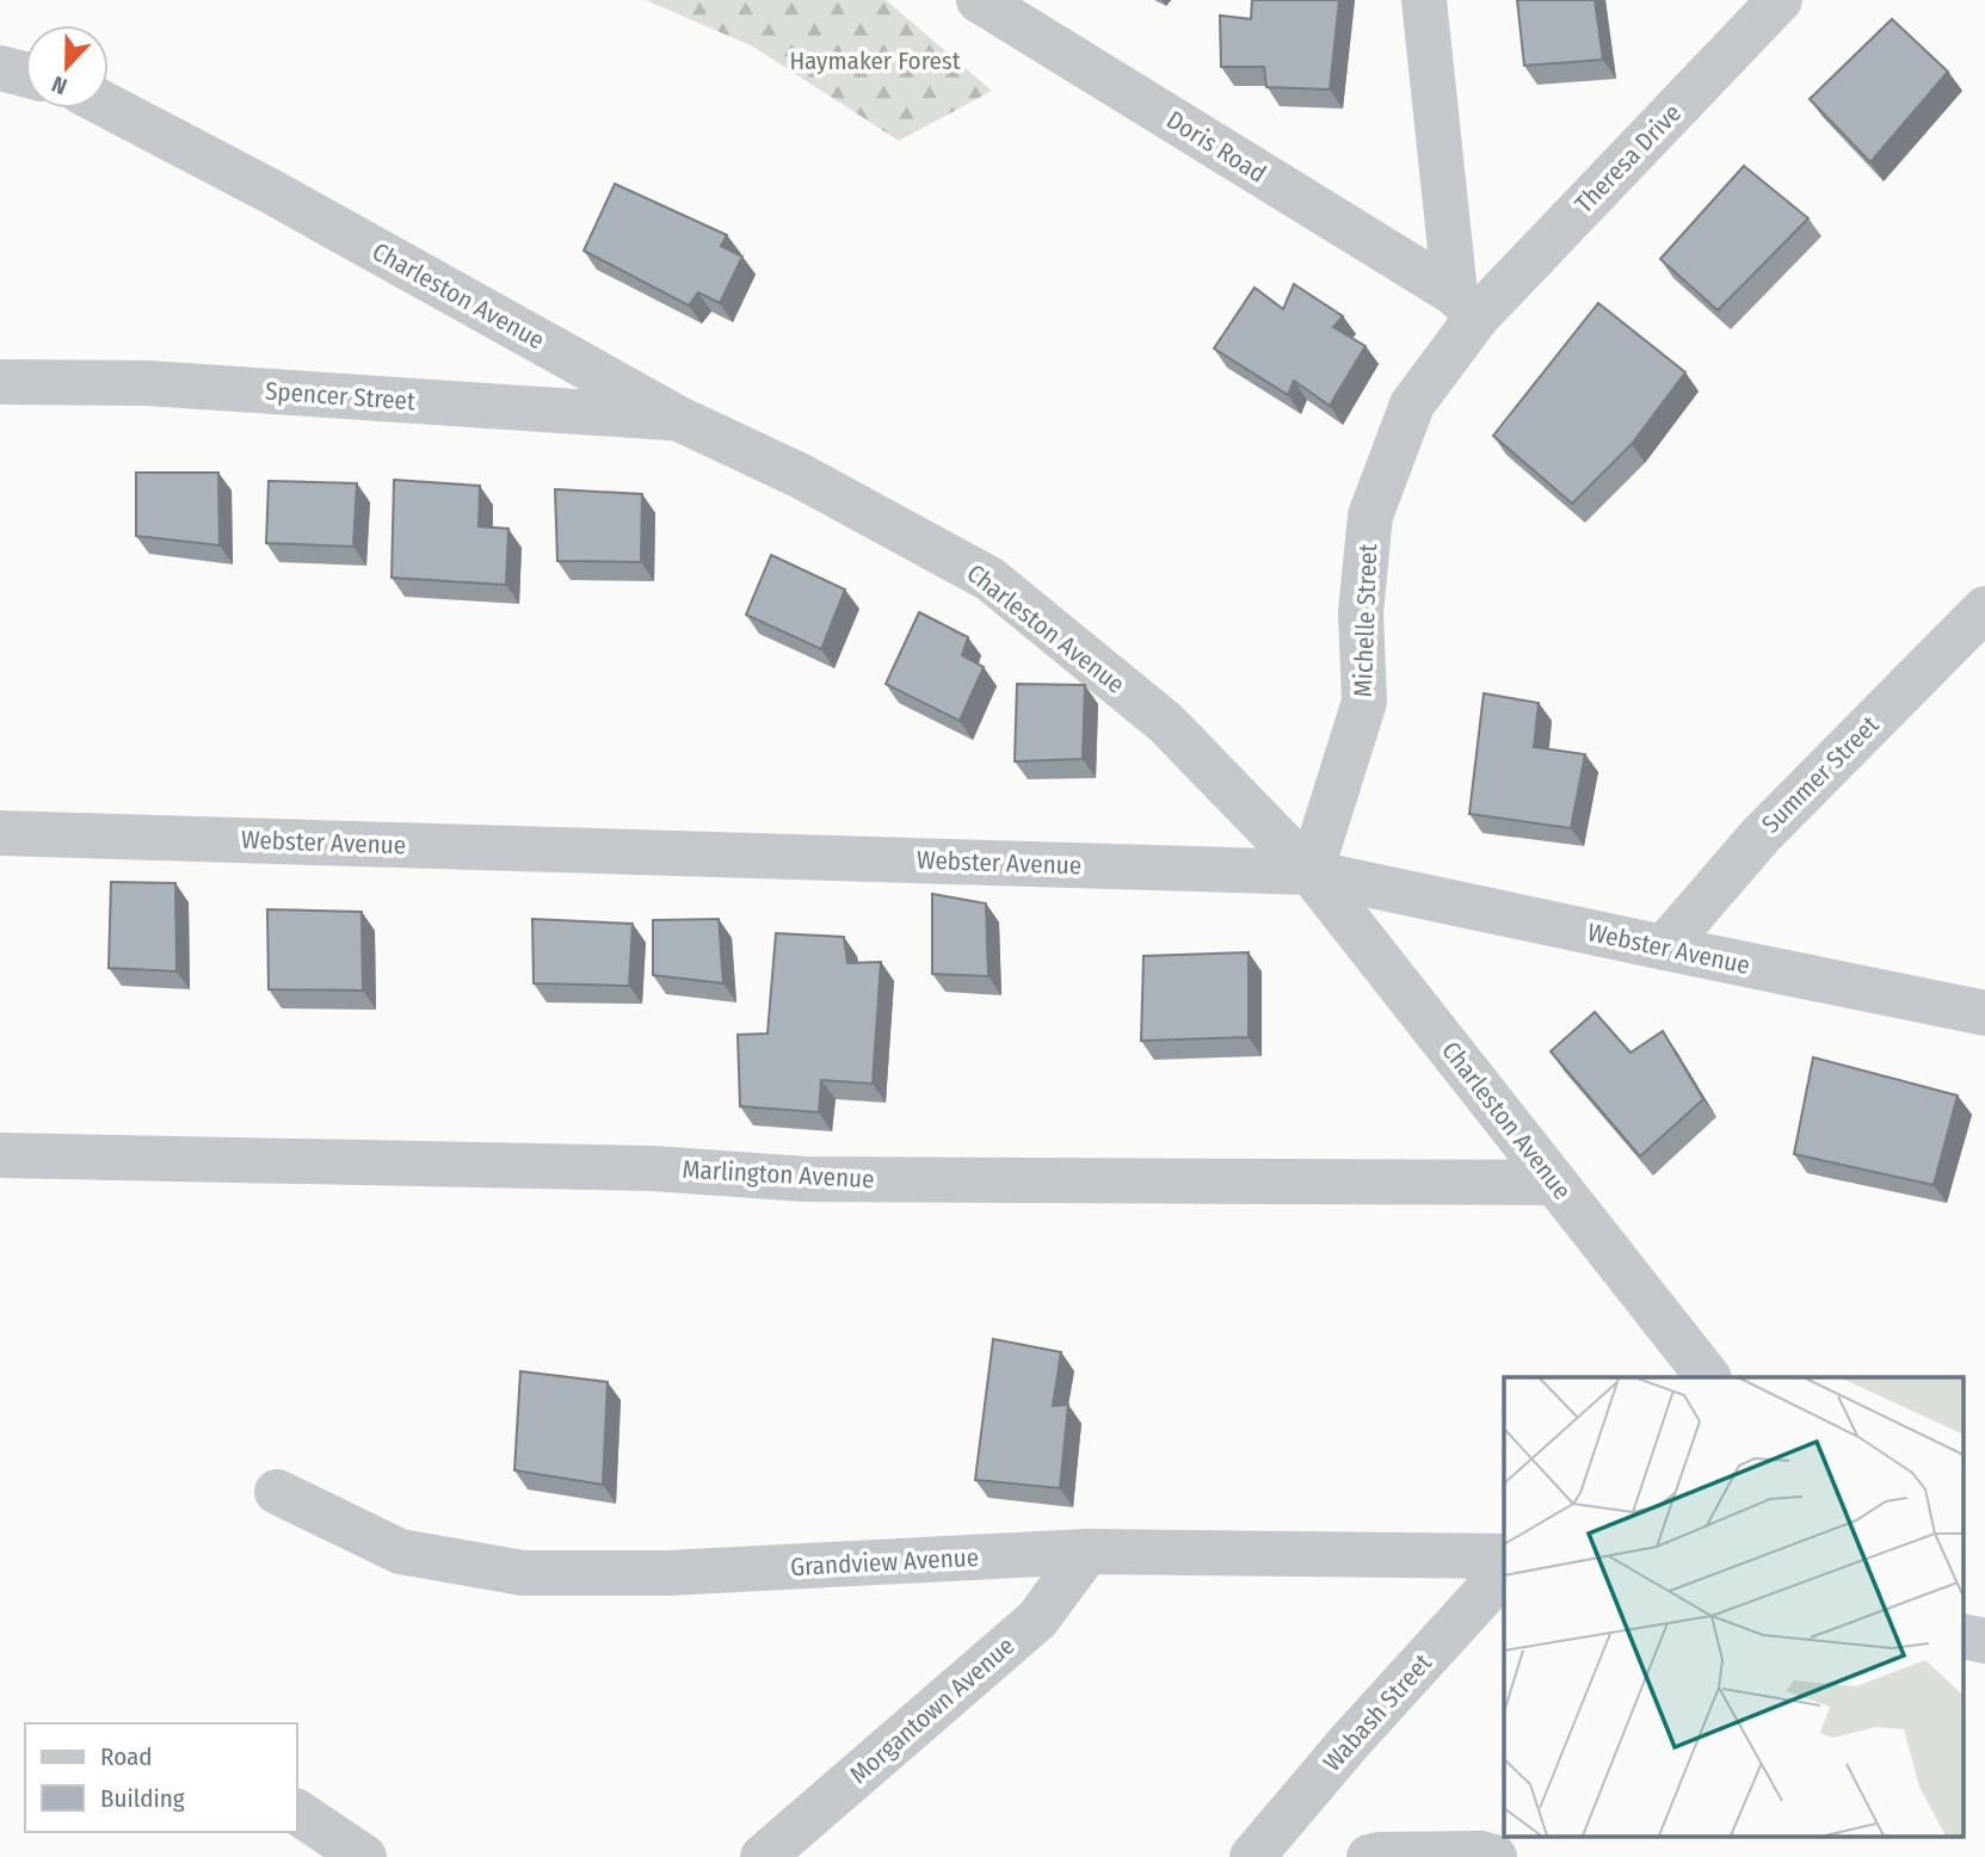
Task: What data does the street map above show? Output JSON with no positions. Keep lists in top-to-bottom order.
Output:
{
  "streets": {
    "street": [
      "Doris Road",
      "Theresa Drive",
      "Charleston Avenue",
      "Spencer Street",
      "Michelle Street",
      "Summer Street",
      "Webster Avenue",
      "Marlington Avenue",
      "Grandview Avenue",
      "Morgantown Avenue",
      "Wabash Street"
    ]
  },
  "crossings": [
    ["Doris Road", "Theresa Drive"],
    ["Doris Road", "Michelle Street"],
    ["Theresa Drive", "Michelle Street"],
    ["Charleston Avenue", "Spencer Street"],
    ["Charleston Avenue", "Michelle Street"],
    ["Charleston Avenue", "Webster Avenue"],
    ["Charleston Avenue", "Marlington Avenue"],
    ["Michelle Street", "Webster Avenue"],
    ["Summer Street", "Webster Avenue"],
    ["Grandview Avenue", "Morgantown Avenue"]
  ],
  "parks": ["Haymaker Forest"],
  "legend": ["Road", "Building"],
  "north": "bottom"
}
